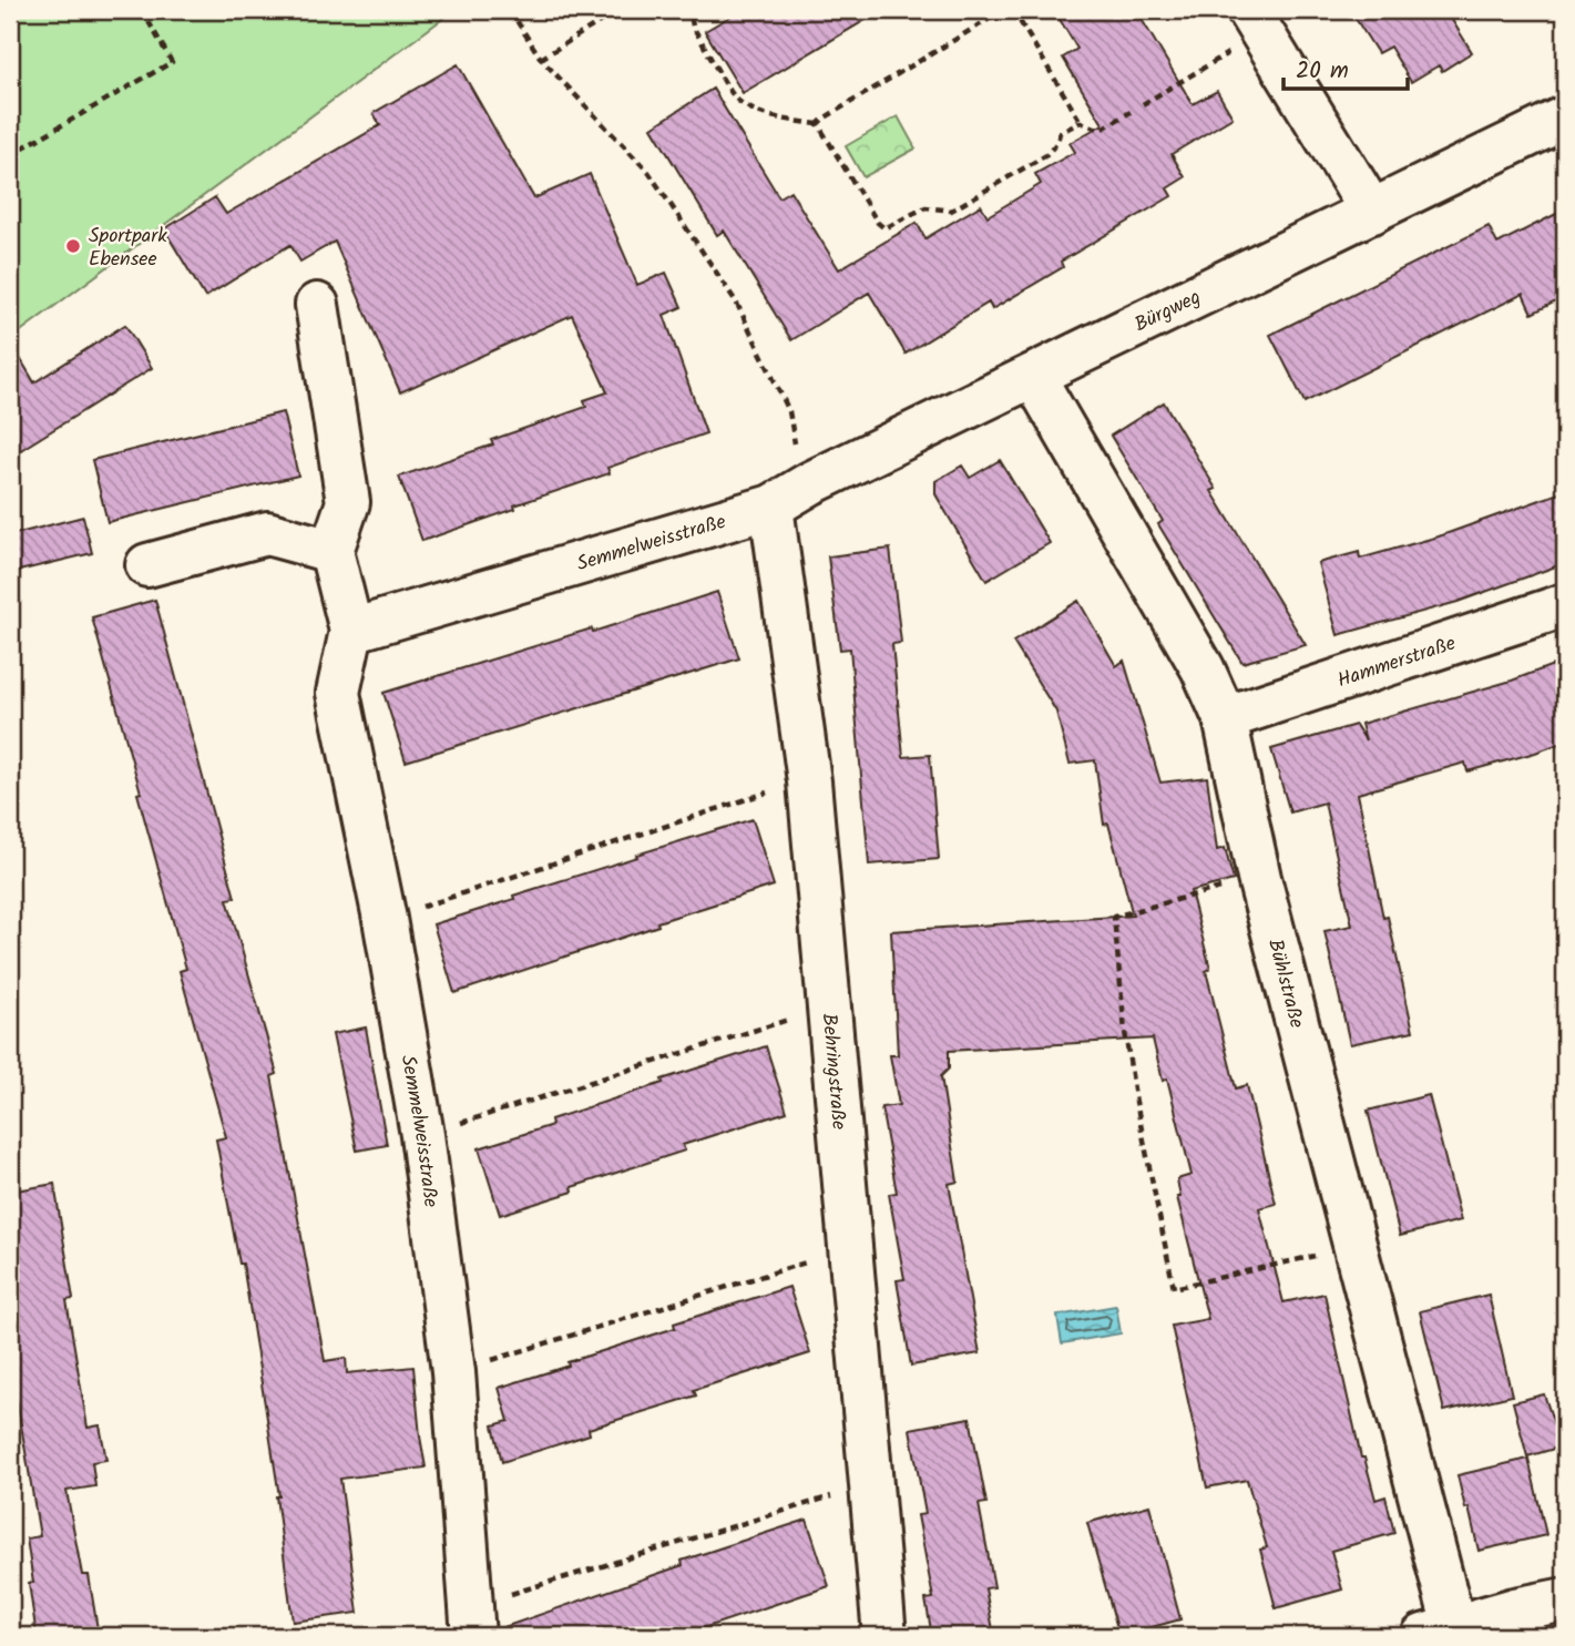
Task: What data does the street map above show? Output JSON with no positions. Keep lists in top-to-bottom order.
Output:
{
  "streets": {
    "street": [
      "Bürgweg",
      "Semmelweisstraße",
      "Hammerstraße",
      "Bühlstraße",
      "Behringstraße"
    ]
  },
  "crossings": [
    ["Bürgweg", "Semmelweisstraße"],
    ["Bürgweg", "Bühlstraße"],
    ["Bürgweg", "Behringstraße"],
    ["Semmelweisstraße", "Behringstraße"],
    ["Hammerstraße", "Bühlstraße"]
  ],
  "places": ["Sportpark Ebensee"],
  "scale_bar": "20 m"
}
